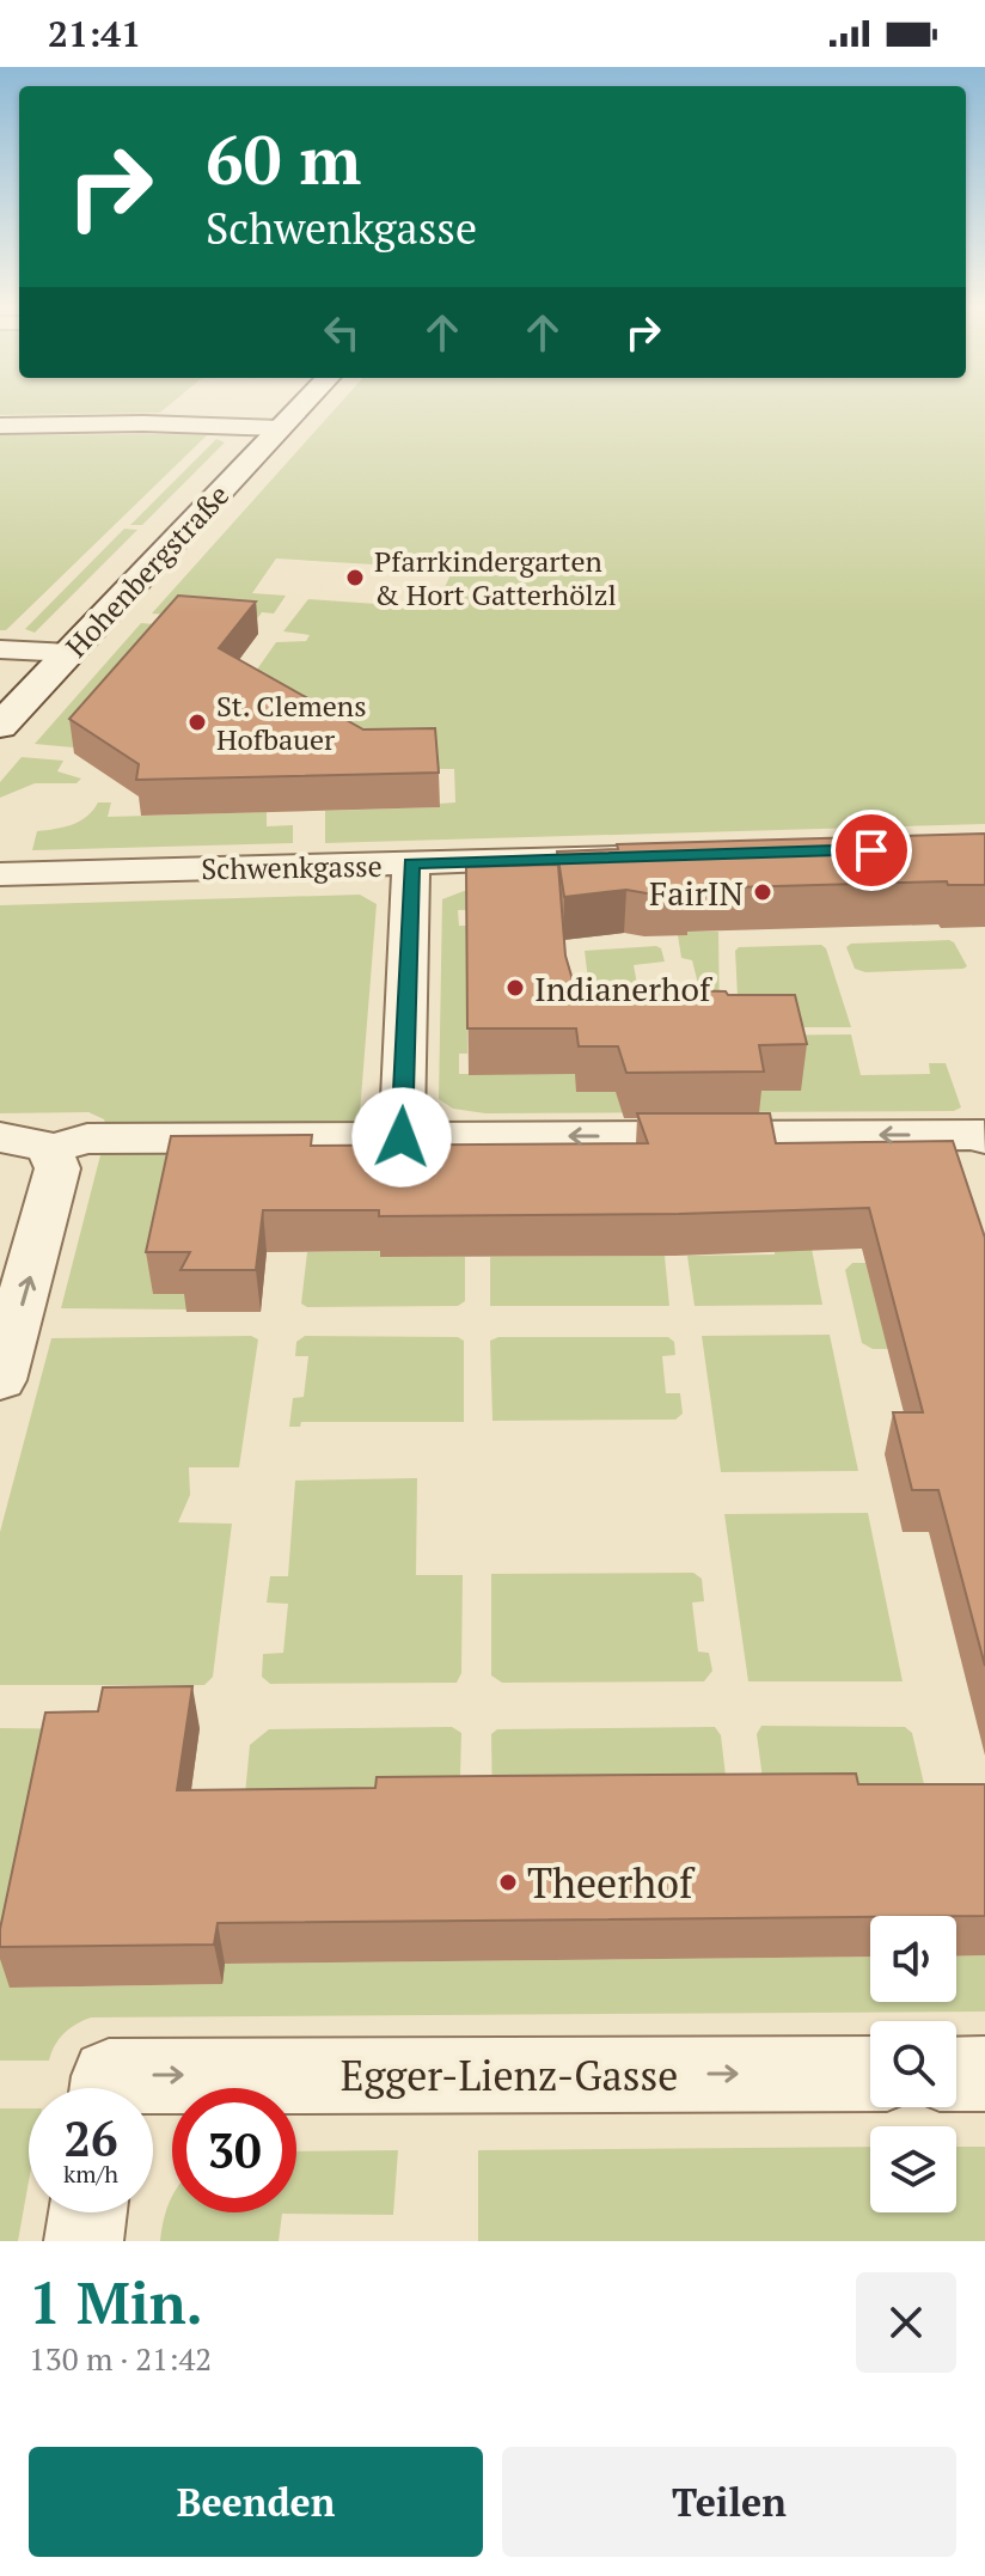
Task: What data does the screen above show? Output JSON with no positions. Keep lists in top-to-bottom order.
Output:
{
  "streets": {
    "street": ["Hohenbergstraße", "Schwenkgasse", "Egger-Lienz-Gasse"]
  },
  "one_way": ["Egger-Lienz-Gasse"],
  "places": [
    "Pfarrkindergarten & Hort Gatterhölzl",
    "St. Clemens Hofbauer",
    "FairIN",
    "Indianerhof",
    "Theerhof"
  ],
  "page": {
    "status": "21:41",
    "turn": ["60 m", "Schwenkgasse"],
    "speed": "26 km/h",
    "limit": "30",
    "heading": ["1 Min.", "130 m · 21:42"],
    "buttons": ["Beenden", "Teilen"]
  }
}
